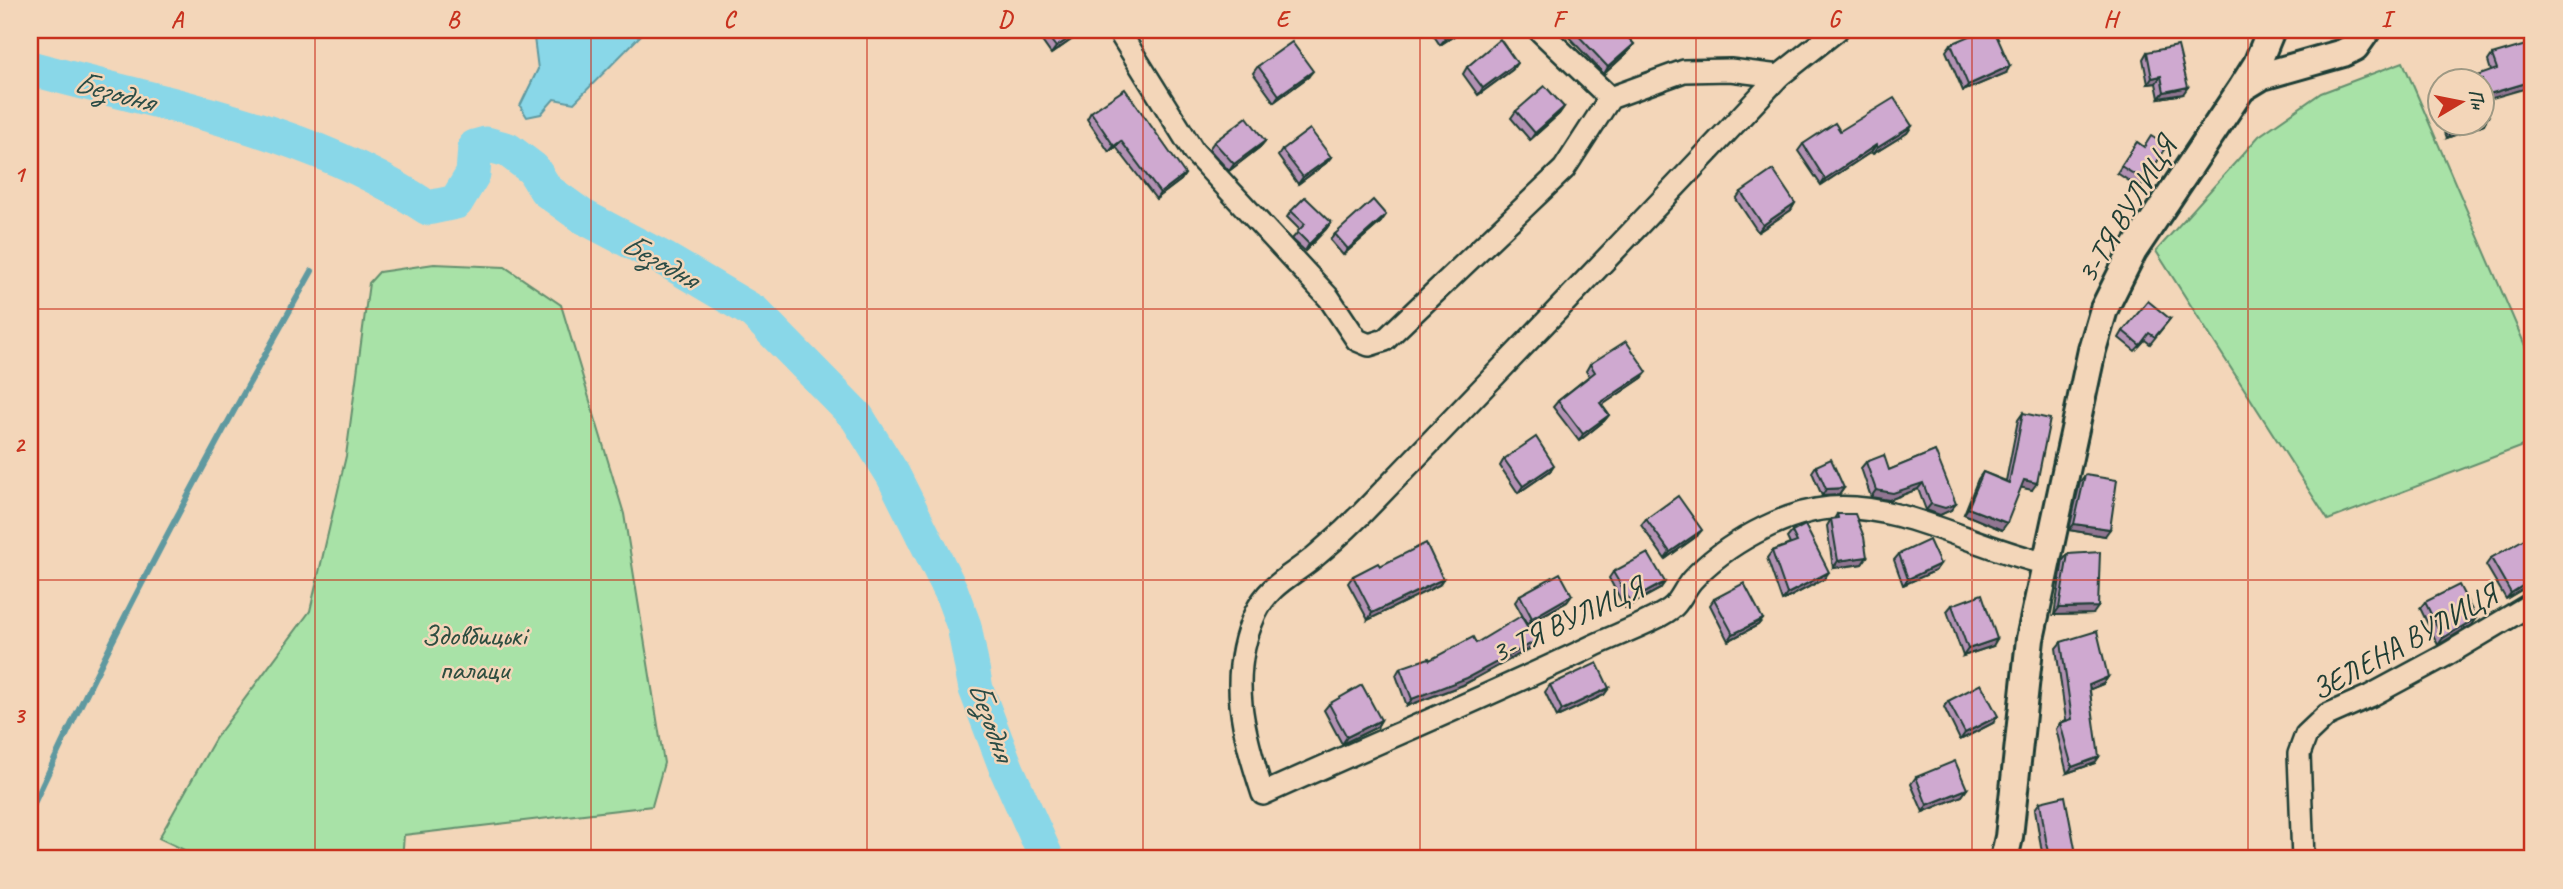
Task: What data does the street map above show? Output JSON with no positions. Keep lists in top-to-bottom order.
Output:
{
  "streets": {
    "street": ["3-ТЯ ВУЛИЦЯ", "ЗЕЛЕНА ВУЛИЦЯ"]
  },
  "water": ["Безодня"],
  "parks": ["Здовбицькі палаци"],
  "north": "right",
  "grid": {
    "columns": [
      "A",
      "B",
      "C",
      "D",
      "E",
      "F",
      "G",
      "H",
      "I"
    ],
    "rows": ["1", "2", "3"]
  }
}
